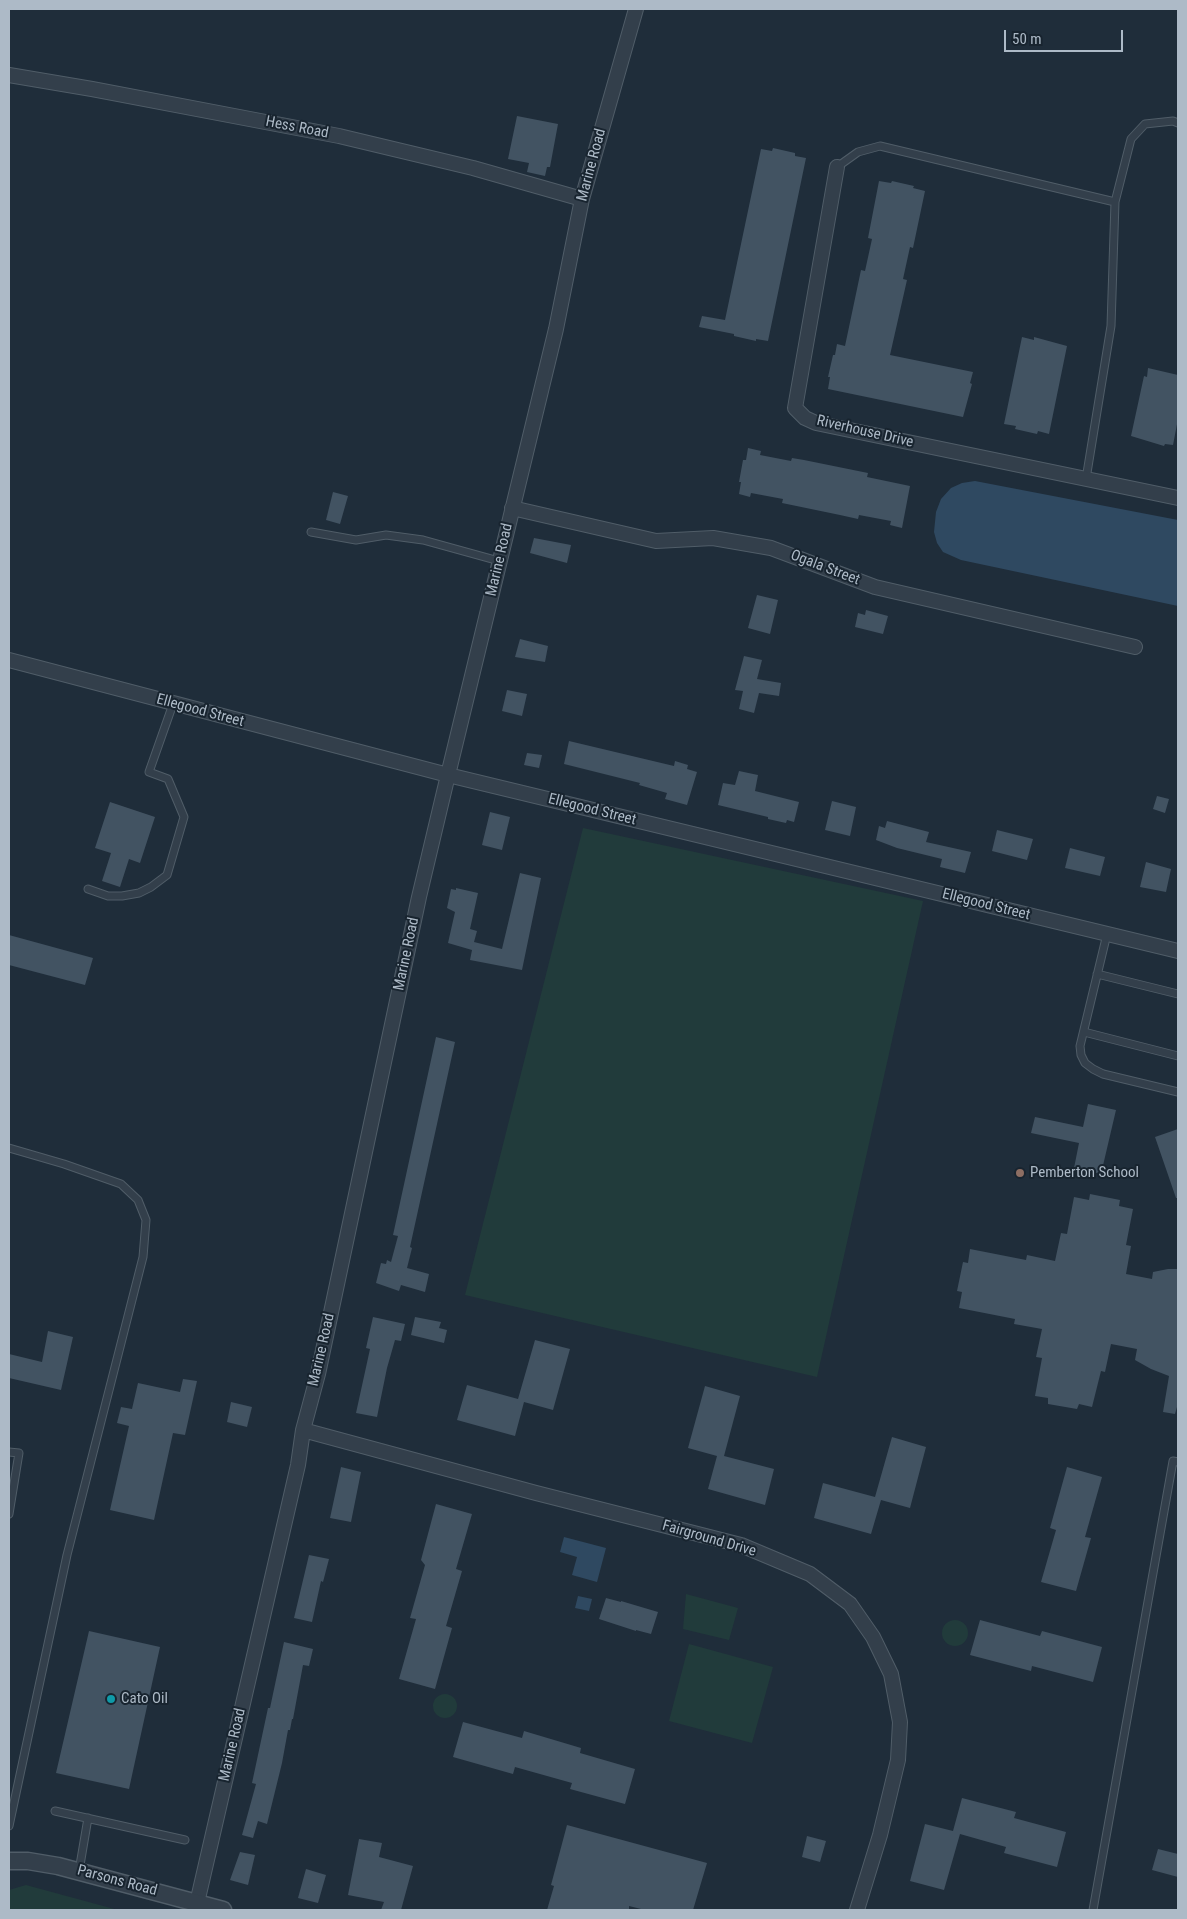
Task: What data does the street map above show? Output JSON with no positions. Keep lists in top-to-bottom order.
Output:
{
  "streets": {
    "street": [
      "Hess Road",
      "Marine Road",
      "Riverhouse Drive",
      "Ogala Street",
      "Ellegood Street",
      "Fairground Drive",
      "Parsons Road"
    ]
  },
  "crossings": [
    ["Hess Road", "Marine Road"],
    ["Marine Road", "Ogala Street"],
    ["Marine Road", "Ellegood Street"],
    ["Marine Road", "Fairground Drive"],
    ["Marine Road", "Parsons Road"]
  ],
  "places": ["Pemberton School", "Cato Oil"],
  "scale_bar": "50 m"
}
